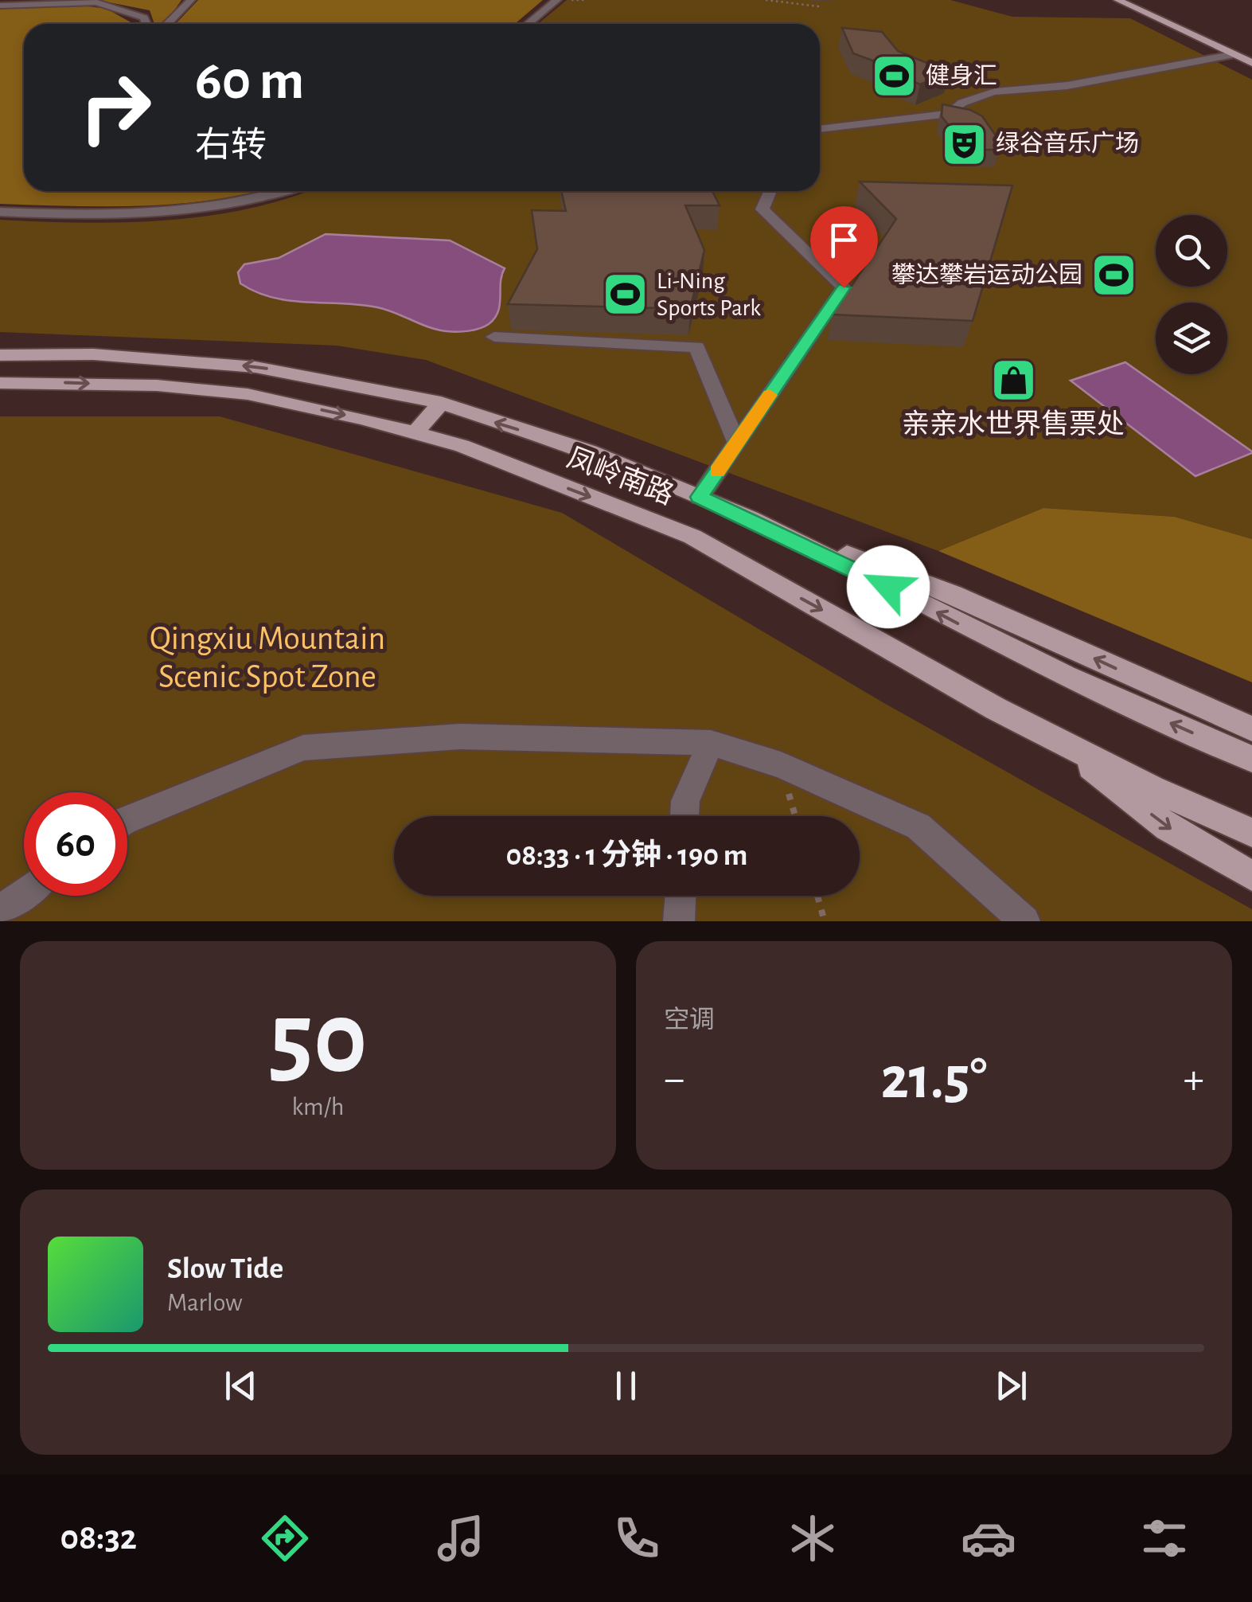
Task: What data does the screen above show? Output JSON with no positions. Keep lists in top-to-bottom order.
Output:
{
  "streets": {
    "main road": ["凤岭南路"]
  },
  "parks": ["Qingxiu Mountain Scenic Spot Zone"],
  "places": {
    "sports": ["健身汇", "攀达攀岩运动公园", "Li-Ning Sports Park"],
    "theatre": ["绿谷音乐广场"],
    "shop": ["亲亲水世界售票处"]
  },
  "page": {
    "turn": ["60 m", "右转"],
    "limit": "60",
    "trip": "08:33 · 1 分钟 · 190 m",
    "tile": [
      ["50", "km/h"],
      "空调"
    ],
    "heat": ["−", "21.5°", "+"],
    "song": ["Slow Tide", "Marlow"],
    "tabs": "08:32"
  }
}
